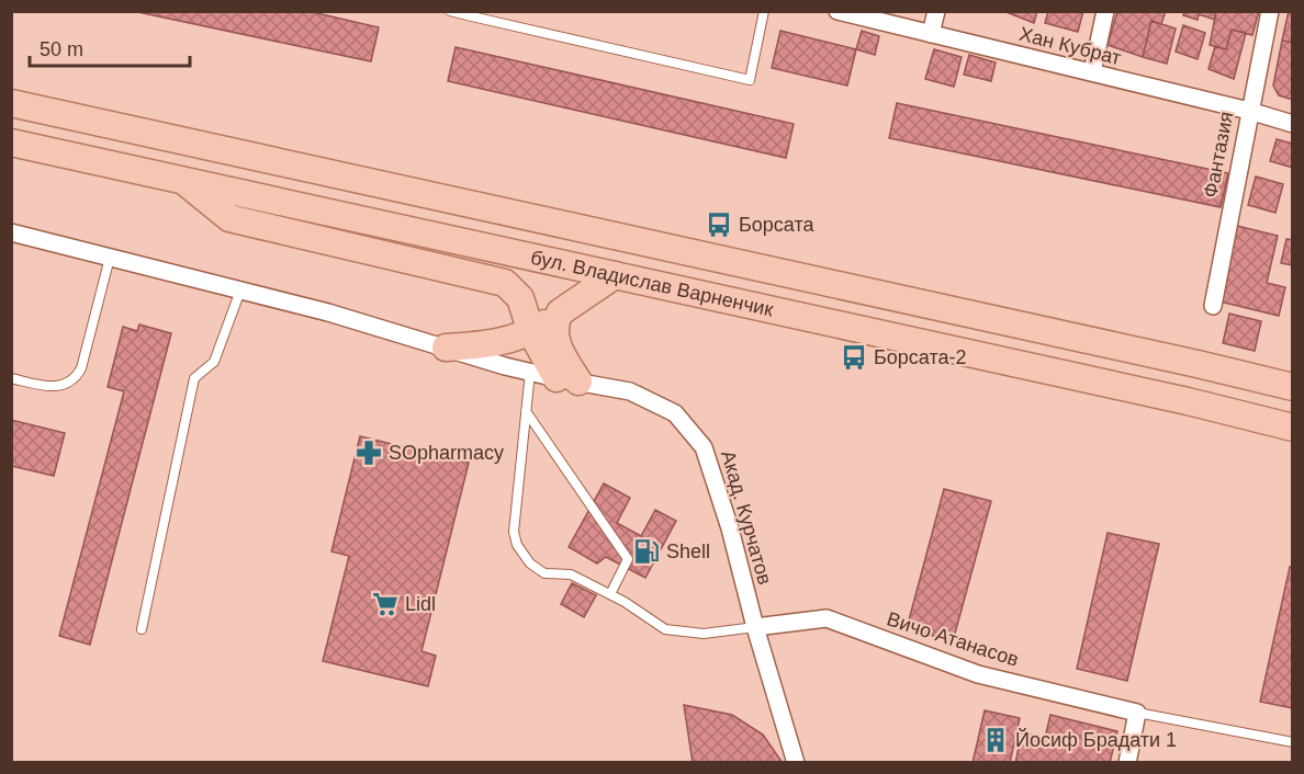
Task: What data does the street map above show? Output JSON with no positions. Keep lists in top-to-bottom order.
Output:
{
  "streets": {
    "main road": ["бул. Владислав Варненчик"],
    "street": [
      "Хан Кубрат",
      "Фантазия",
      "Акад. Курчатов",
      "Вичо Атанасов"
    ]
  },
  "crossings": [
    ["Хан Кубрат", "Фантазия"],
    ["Акад. Курчатов", "Вичо Атанасов"]
  ],
  "places": {
    "bus stop": ["Борсата", "Борсата-2"],
    "pharmacy": ["SOpharmacy"],
    "fuel station": ["Shell"],
    "supermarket": ["Lidl"],
    "building": ["Йосиф Брадати 1"]
  },
  "scale_bar": "50 m"
}
